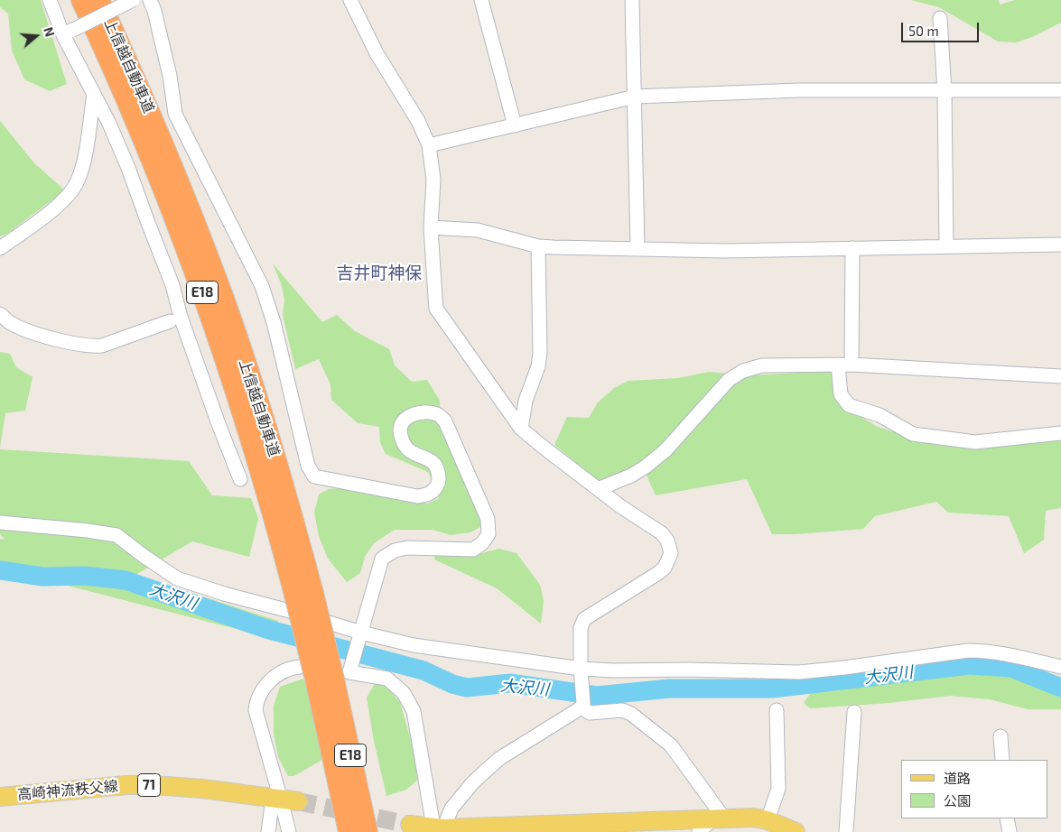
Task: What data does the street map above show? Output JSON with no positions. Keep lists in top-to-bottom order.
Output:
{
  "streets": {
    "highway": ["上信越自動車道", "E18"],
    "main road": ["71", "高崎神流秩父線"]
  },
  "districts": ["吉井町神保"],
  "water": ["大沢川"],
  "legend": ["道路", "公園"],
  "scale_bar": "50 m",
  "north": "right"
}
